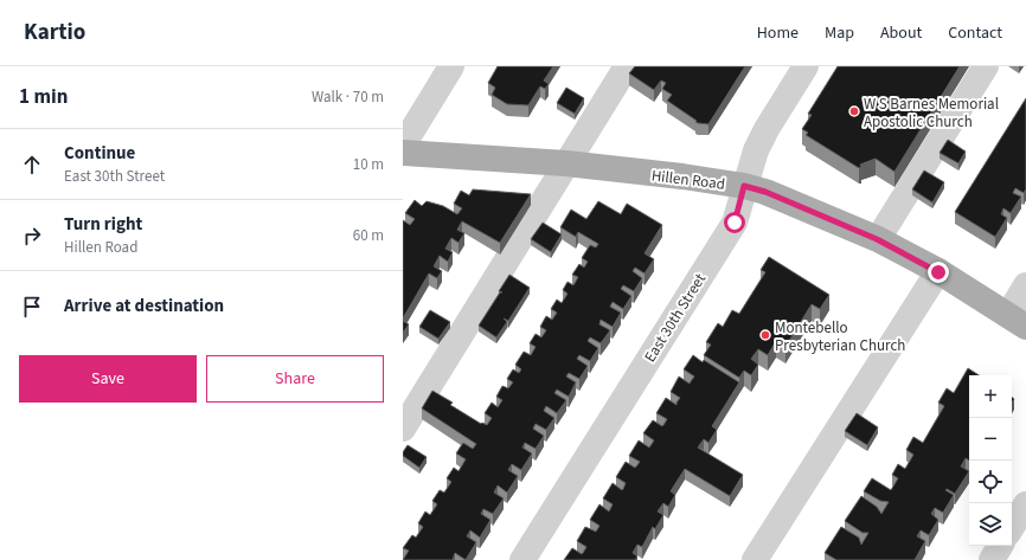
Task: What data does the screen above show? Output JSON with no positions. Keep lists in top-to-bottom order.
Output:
{
  "streets": {
    "main road": ["Hillen Road"],
    "street": ["East 30th Street"]
  },
  "crossings": [
    ["Hillen Road", "East 30th Street"]
  ],
  "places": ["W S Barnes Memorial Apostolic Church", "Montebello Presbyterian Church"],
  "page": {
    "header": "Kartio",
    "nav": [
      "Home",
      "Map",
      "About",
      "Contact"
    ],
    "heading": ["1 min", "Walk · 70 m"],
    "list": [
      ["Continue", "East 30th Street", "10 m"],
      ["Turn right", "Hillen Road", "60 m"],
      "Arrive at destination"
    ],
    "buttons": ["Save", "Share"],
    "map_buttons": ["+", "−"]
  }
}
